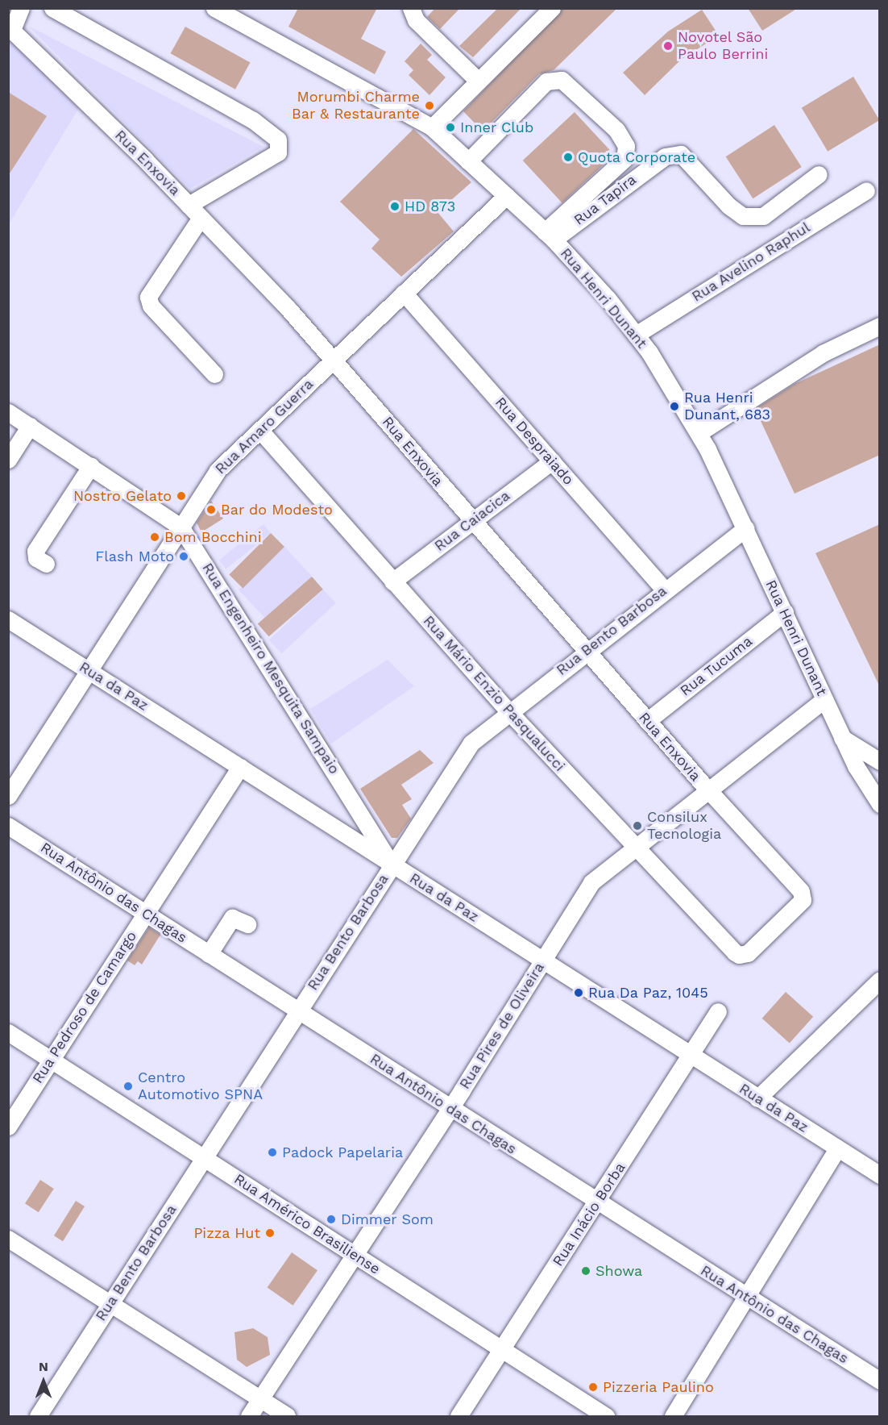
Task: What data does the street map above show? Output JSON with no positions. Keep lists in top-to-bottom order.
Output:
{
  "streets": {
    "street": [
      "Rua Enxovia",
      "Rua Tapira",
      "Rua Avelino Raphul",
      "Rua Henri Dunant",
      "Rua Amaro Guerra",
      "Rua Despraiado",
      "Rua Caiacica",
      "Rua Bento Barbosa",
      "Rua Tucuma",
      "Rua Engenheiro Mesquita Sampaio",
      "Rua da Paz",
      "Rua Mário Enzio Pasqualucci",
      "Rua Antônio das Chagas",
      "Rua Pedroso de Camargo",
      "Rua Pires de Oliveira",
      "Rua Inácio Borba",
      "Rua Américo Brasiliense"
    ]
  },
  "crossings": [
    ["Rua Enxovia", "Rua Amaro Guerra"],
    ["Rua Enxovia", "Rua Caiacica"],
    ["Rua Enxovia", "Rua Bento Barbosa"],
    ["Rua Enxovia", "Rua Tucuma"],
    ["Rua Enxovia", "Rua Mário Enzio Pasqualucci"],
    ["Rua Enxovia", "Rua Pires de Oliveira"],
    ["Rua Tapira", "Rua Henri Dunant"],
    ["Rua Avelino Raphul", "Rua Henri Dunant"],
    ["Rua Henri Dunant", "Rua Amaro Guerra"],
    ["Rua Henri Dunant", "Rua Bento Barbosa"],
    ["Rua Henri Dunant", "Rua Tucuma"],
    ["Rua Henri Dunant", "Rua Pires de Oliveira"],
    ["Rua Amaro Guerra", "Rua Despraiado"],
    ["Rua Amaro Guerra", "Rua Engenheiro Mesquita Sampaio"],
    ["Rua Amaro Guerra", "Rua da Paz"],
    ["Rua Amaro Guerra", "Rua Mário Enzio Pasqualucci"],
    ["Rua Despraiado", "Rua Caiacica"],
    ["Rua Despraiado", "Rua Bento Barbosa"],
    ["Rua Caiacica", "Rua Mário Enzio Pasqualucci"],
    ["Rua Bento Barbosa", "Rua Engenheiro Mesquita Sampaio"],
    ["Rua Bento Barbosa", "Rua da Paz"],
    ["Rua Bento Barbosa", "Rua Mário Enzio Pasqualucci"],
    ["Rua Bento Barbosa", "Rua Antônio das Chagas"],
    ["Rua Bento Barbosa", "Rua Américo Brasiliense"],
    ["Rua Engenheiro Mesquita Sampaio", "Rua da Paz"],
    ["Rua da Paz", "Rua Pedroso de Camargo"],
    ["Rua da Paz", "Rua Pires de Oliveira"],
    ["Rua da Paz", "Rua Inácio Borba"],
    ["Rua Mário Enzio Pasqualucci", "Rua Pires de Oliveira"],
    ["Rua Antônio das Chagas", "Rua Pedroso de Camargo"],
    ["Rua Antônio das Chagas", "Rua Pires de Oliveira"],
    ["Rua Antônio das Chagas", "Rua Inácio Borba"],
    ["Rua Pedroso de Camargo", "Rua Américo Brasiliense"],
    ["Rua Pires de Oliveira", "Rua Américo Brasiliense"],
    ["Rua Inácio Borba", "Rua Américo Brasiliense"]
  ],
  "places": [
    "Novotel São Paulo Berrini",
    "Morumbi Charme Bar & Restaurante",
    "Inner Club",
    "Quota Corporate",
    "HD 873",
    "Rua Henri Dunant, 683",
    "Nostro Gelato",
    "Bar do Modesto",
    "Bom Bocchini",
    "Flash Moto",
    "Consilux Tecnologia",
    "Rua Da Paz, 1045",
    "Centro Automotivo SPNA",
    "Padock Papelaria",
    "Dimmer Som",
    "Pizza Hut",
    "Showa",
    "Pizzeria Paulino"
  ],
  "north": "top"
}
